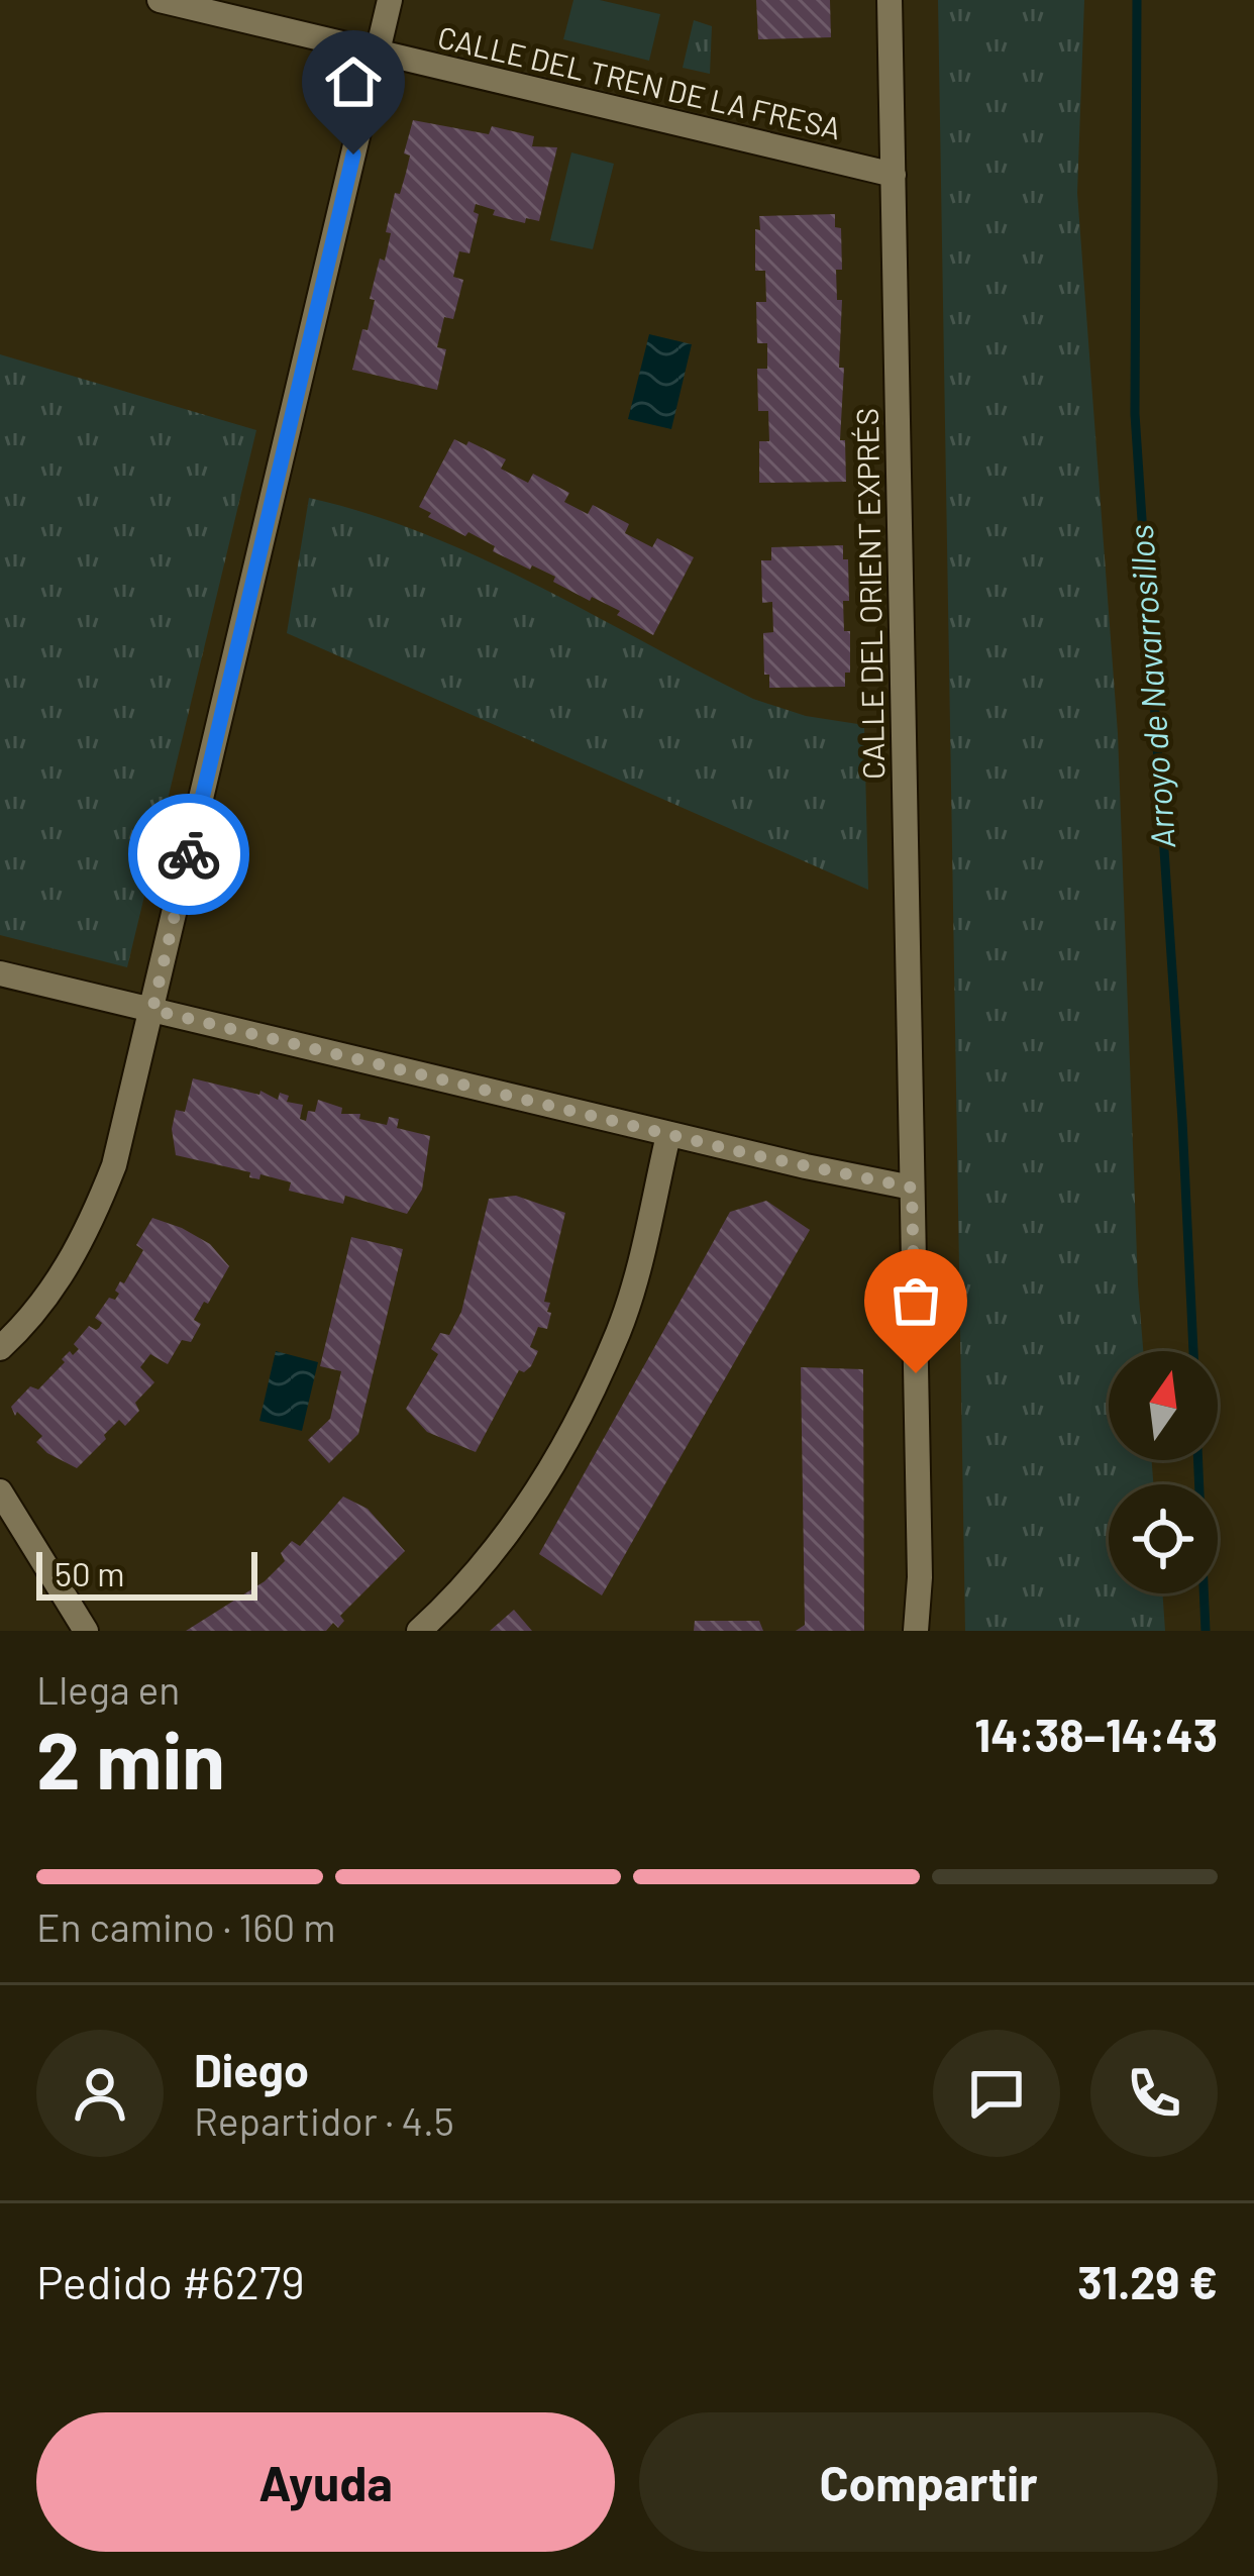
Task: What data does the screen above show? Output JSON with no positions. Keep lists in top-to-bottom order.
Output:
{
  "streets": {
    "street": ["CALLE DEL TREN DE LA FRESA", "CALLE DEL ORIENT EXPRÉS"]
  },
  "crossings": [
    ["CALLE DEL TREN DE LA FRESA", "CALLE DEL ORIENT EXPRÉS"]
  ],
  "water": ["Arroyo de Navarrosillos"],
  "scale_bar": "50 m",
  "north": "top",
  "page": {
    "scale": "50 m",
    "heading": ["2 min", "Llega en", "14:38–14:43"],
    "panel": [
      "Diego",
      "Repartidor · 4.5",
      "Pedido #6279",
      "31.29 €"
    ],
    "bar": "En camino · 160 m",
    "buttons": ["Ayuda", "Compartir"]
  }
}
